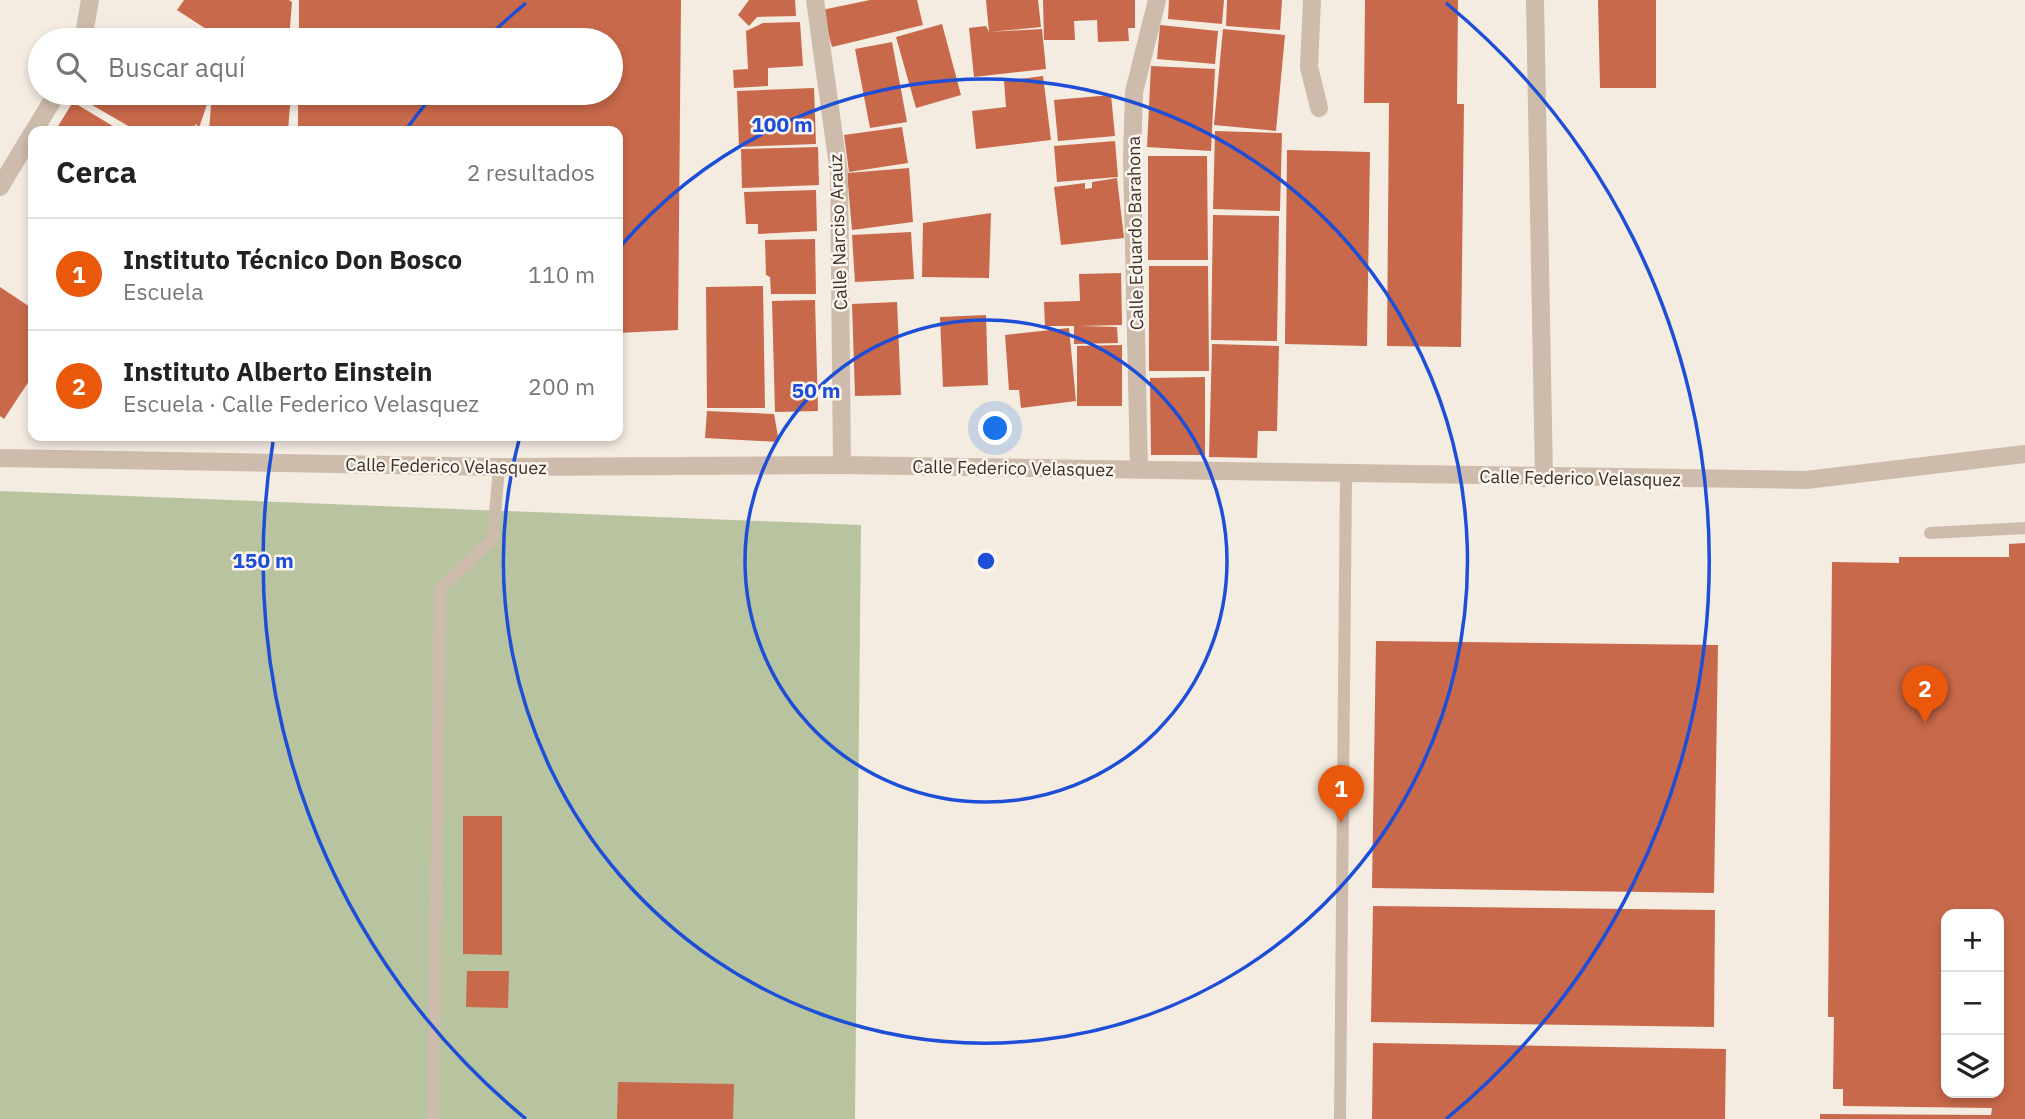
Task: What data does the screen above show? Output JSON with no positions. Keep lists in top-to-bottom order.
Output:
{
  "streets": {
    "street": ["Calle Narciso Araúz", "Calle Eduardo Barahona", "Calle Federico Velasquez"]
  },
  "crossings": [
    ["Calle Narciso Araúz", "Calle Federico Velasquez"],
    ["Calle Eduardo Barahona", "Calle Federico Velasquez"]
  ],
  "page": {
    "search": "Buscar aquí",
    "heading": ["Cerca", "2 resultados"],
    "list": [
      {
        "mark": "1",
        "name": "Instituto Técnico Don Bosco",
        "note": "Escuela",
        "value": "110 m"
      },
      {
        "mark": "2",
        "name": "Instituto Alberto Einstein",
        "note": "Escuela · Calle Federico Velasquez",
        "value": "200 m"
      }
    ],
    "pins": ["2", "1"],
    "map_buttons": ["+", "−"]
  },
  "rings": ["100 m", "50 m", "150 m"]
}
